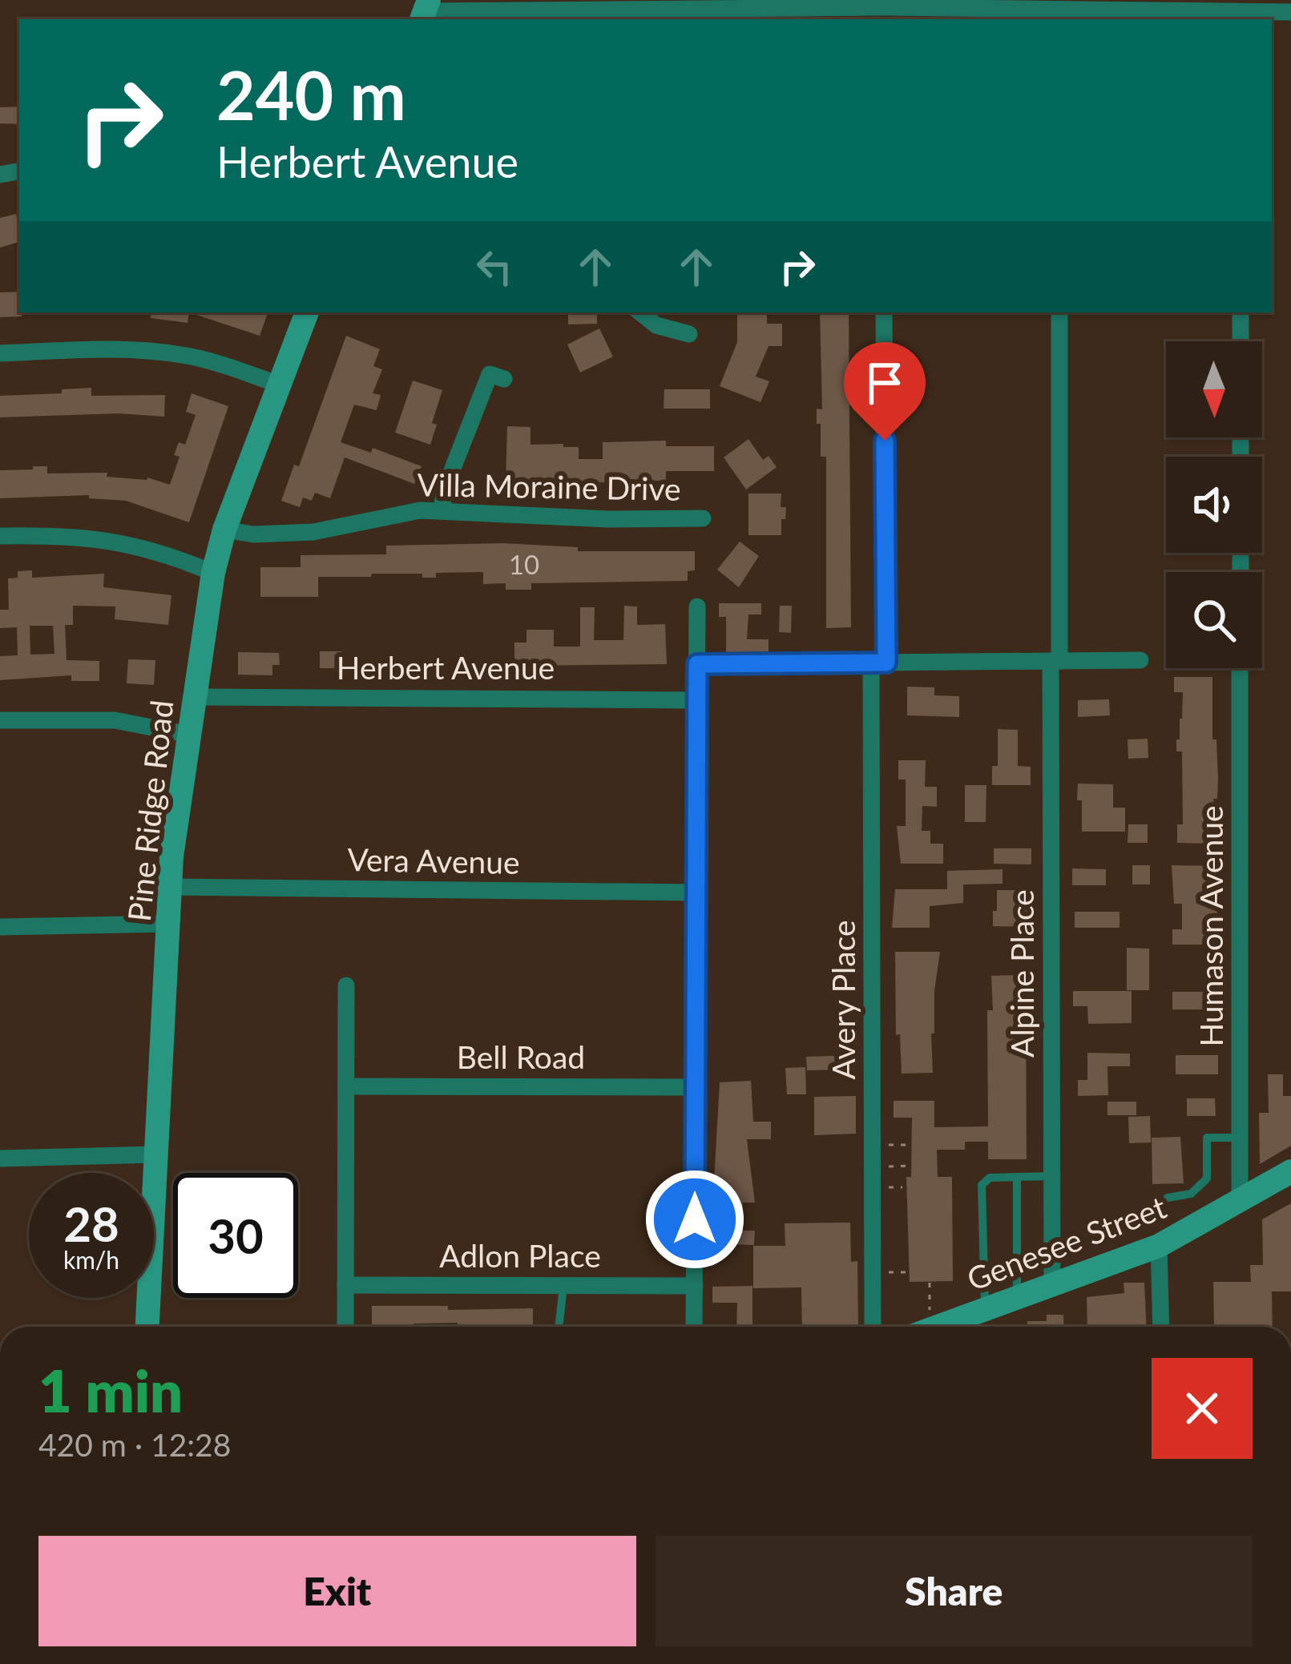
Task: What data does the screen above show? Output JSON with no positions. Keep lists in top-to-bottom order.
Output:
{
  "streets": {
    "street": [
      "Villa Moraine Drive",
      "Herbert Avenue",
      "Pine Ridge Road",
      "Vera Avenue",
      "Humason Avenue",
      "Alpine Place",
      "Avery Place",
      "Bell Road",
      "Genesee Street",
      "Adlon Place"
    ]
  },
  "crossings": [
    ["Villa Moraine Drive", "Pine Ridge Road"],
    ["Herbert Avenue", "Pine Ridge Road"],
    ["Pine Ridge Road", "Vera Avenue"],
    ["Humason Avenue", "Genesee Street"],
    ["Alpine Place", "Genesee Street"]
  ],
  "house_numbers": ["10"],
  "north": "bottom",
  "page": {
    "turn": ["240 m", "Herbert Avenue"],
    "speed": "28 km/h",
    "limit": "30",
    "heading": ["1 min", "420 m · 12:28"],
    "buttons": ["Exit", "Share"]
  }
}
